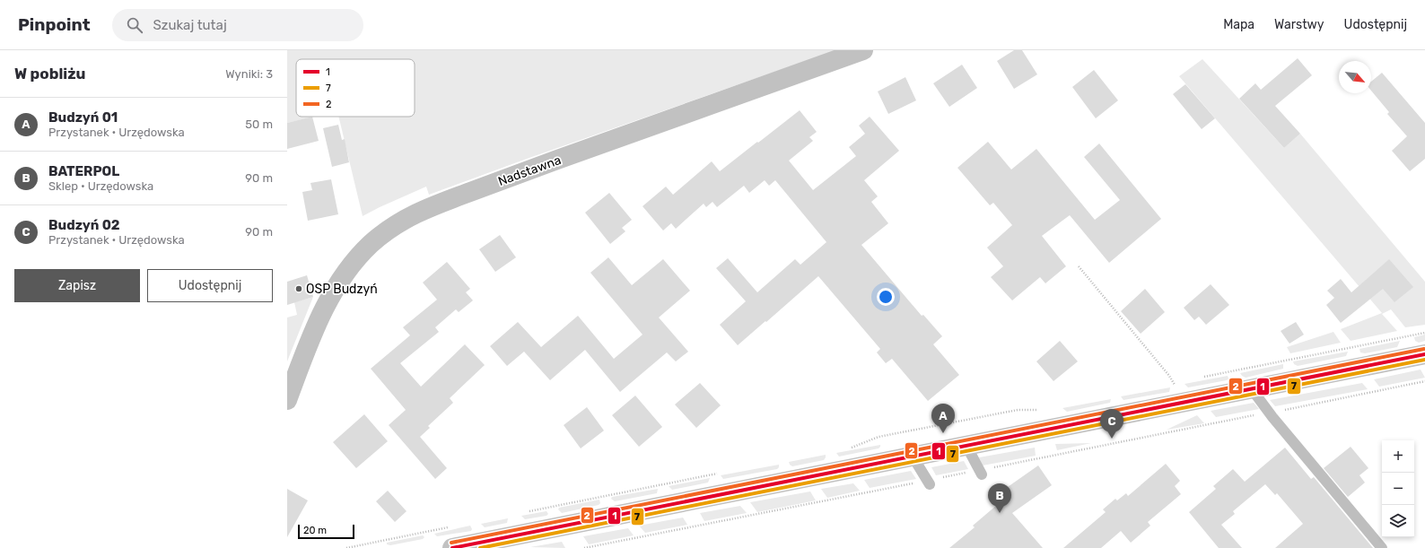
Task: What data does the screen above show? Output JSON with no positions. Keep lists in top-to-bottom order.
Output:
{
  "streets": {
    "street": ["Nadstawna"]
  },
  "places": ["OSP Budzyń"],
  "lines": ["transit line 2", "transit line 1", "transit line 7"],
  "legend": ["1", "7", "2"],
  "scale_bar": "20 m",
  "north": "bottom right",
  "page": {
    "header": "Pinpoint",
    "search": "Szukaj tutaj",
    "nav": ["Mapa", "Warstwy", "Udostępnij"],
    "heading": ["W pobliżu", "Wyniki: 3"],
    "list": [
      {
        "mark": "A",
        "name": "Budzyń 01",
        "note": "Przystanek · Urzędowska",
        "value": "50 m"
      },
      {
        "mark": "B",
        "name": "BATERPOL",
        "note": "Sklep · Urzędowska",
        "value": "90 m"
      },
      {
        "mark": "C",
        "name": "Budzyń 02",
        "note": "Przystanek · Urzędowska",
        "value": "90 m"
      }
    ],
    "buttons": ["Zapisz", "Udostępnij"],
    "pins": ["A", "C", "B"],
    "map_buttons": ["+", "−"],
    "scale": "20 m"
  }
}
